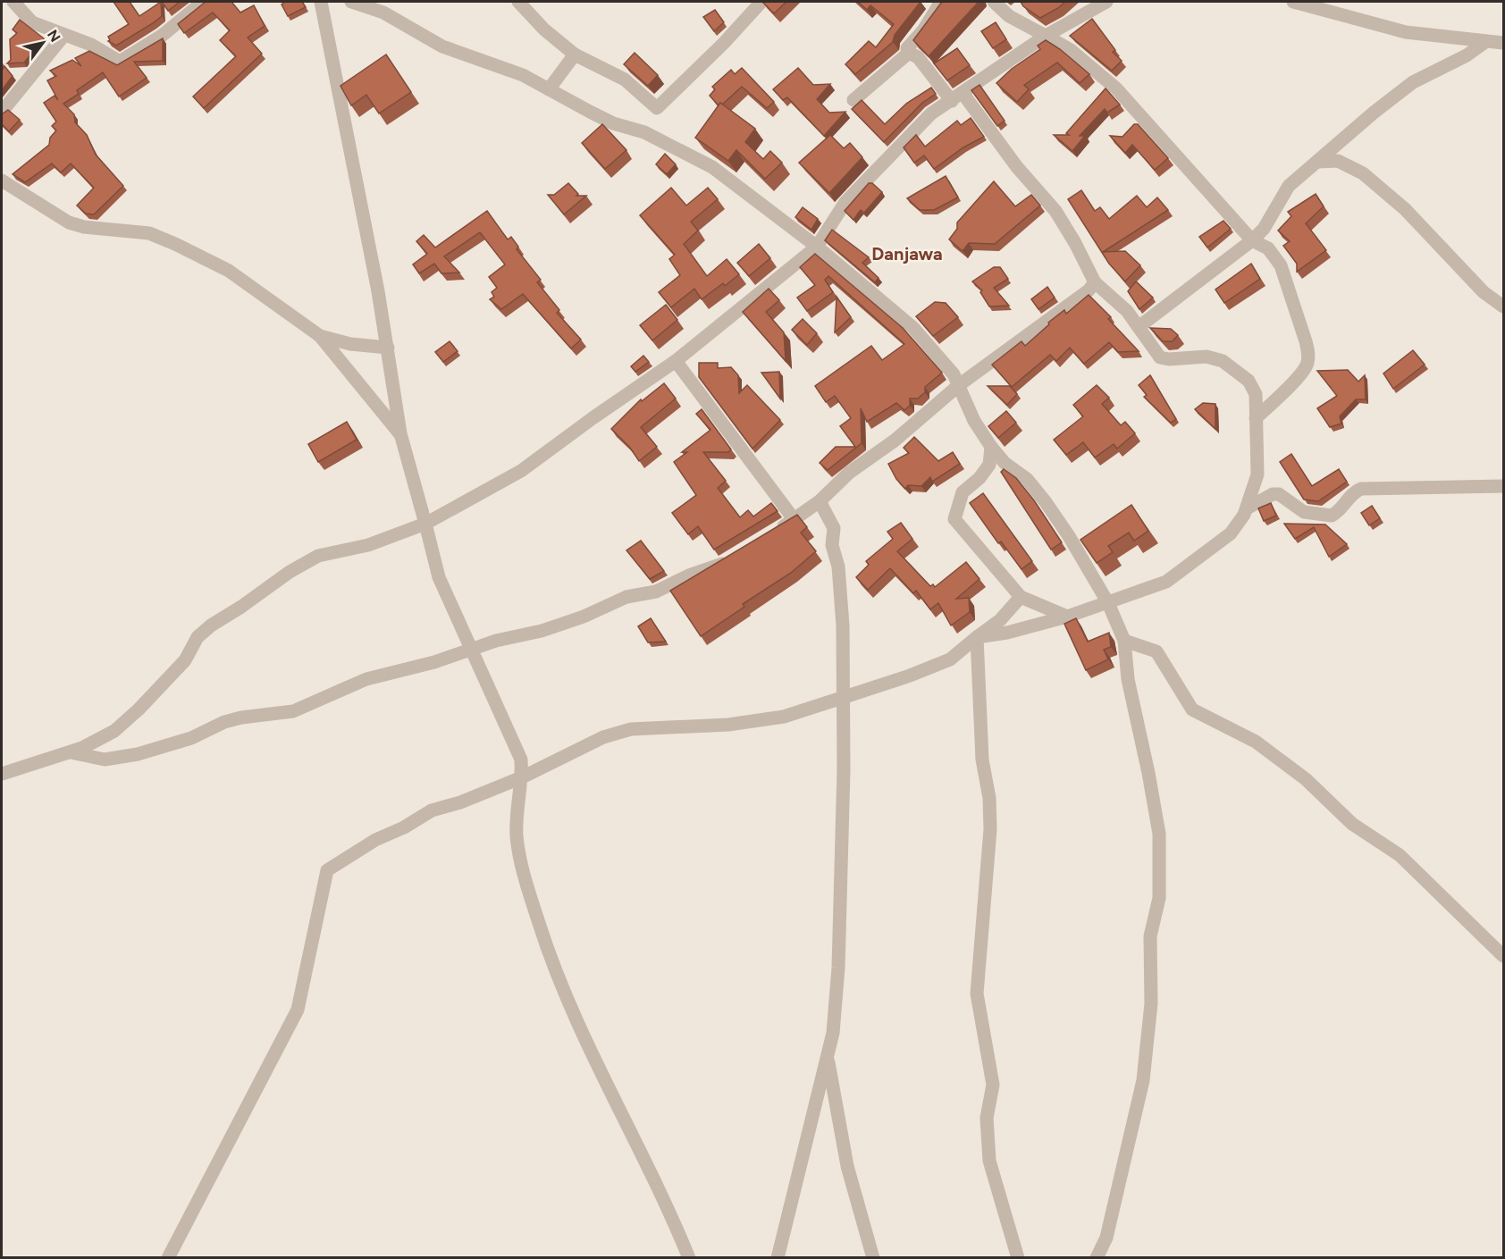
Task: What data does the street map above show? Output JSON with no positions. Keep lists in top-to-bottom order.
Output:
{
  "districts": ["Danjawa"],
  "north": "top right"
}
